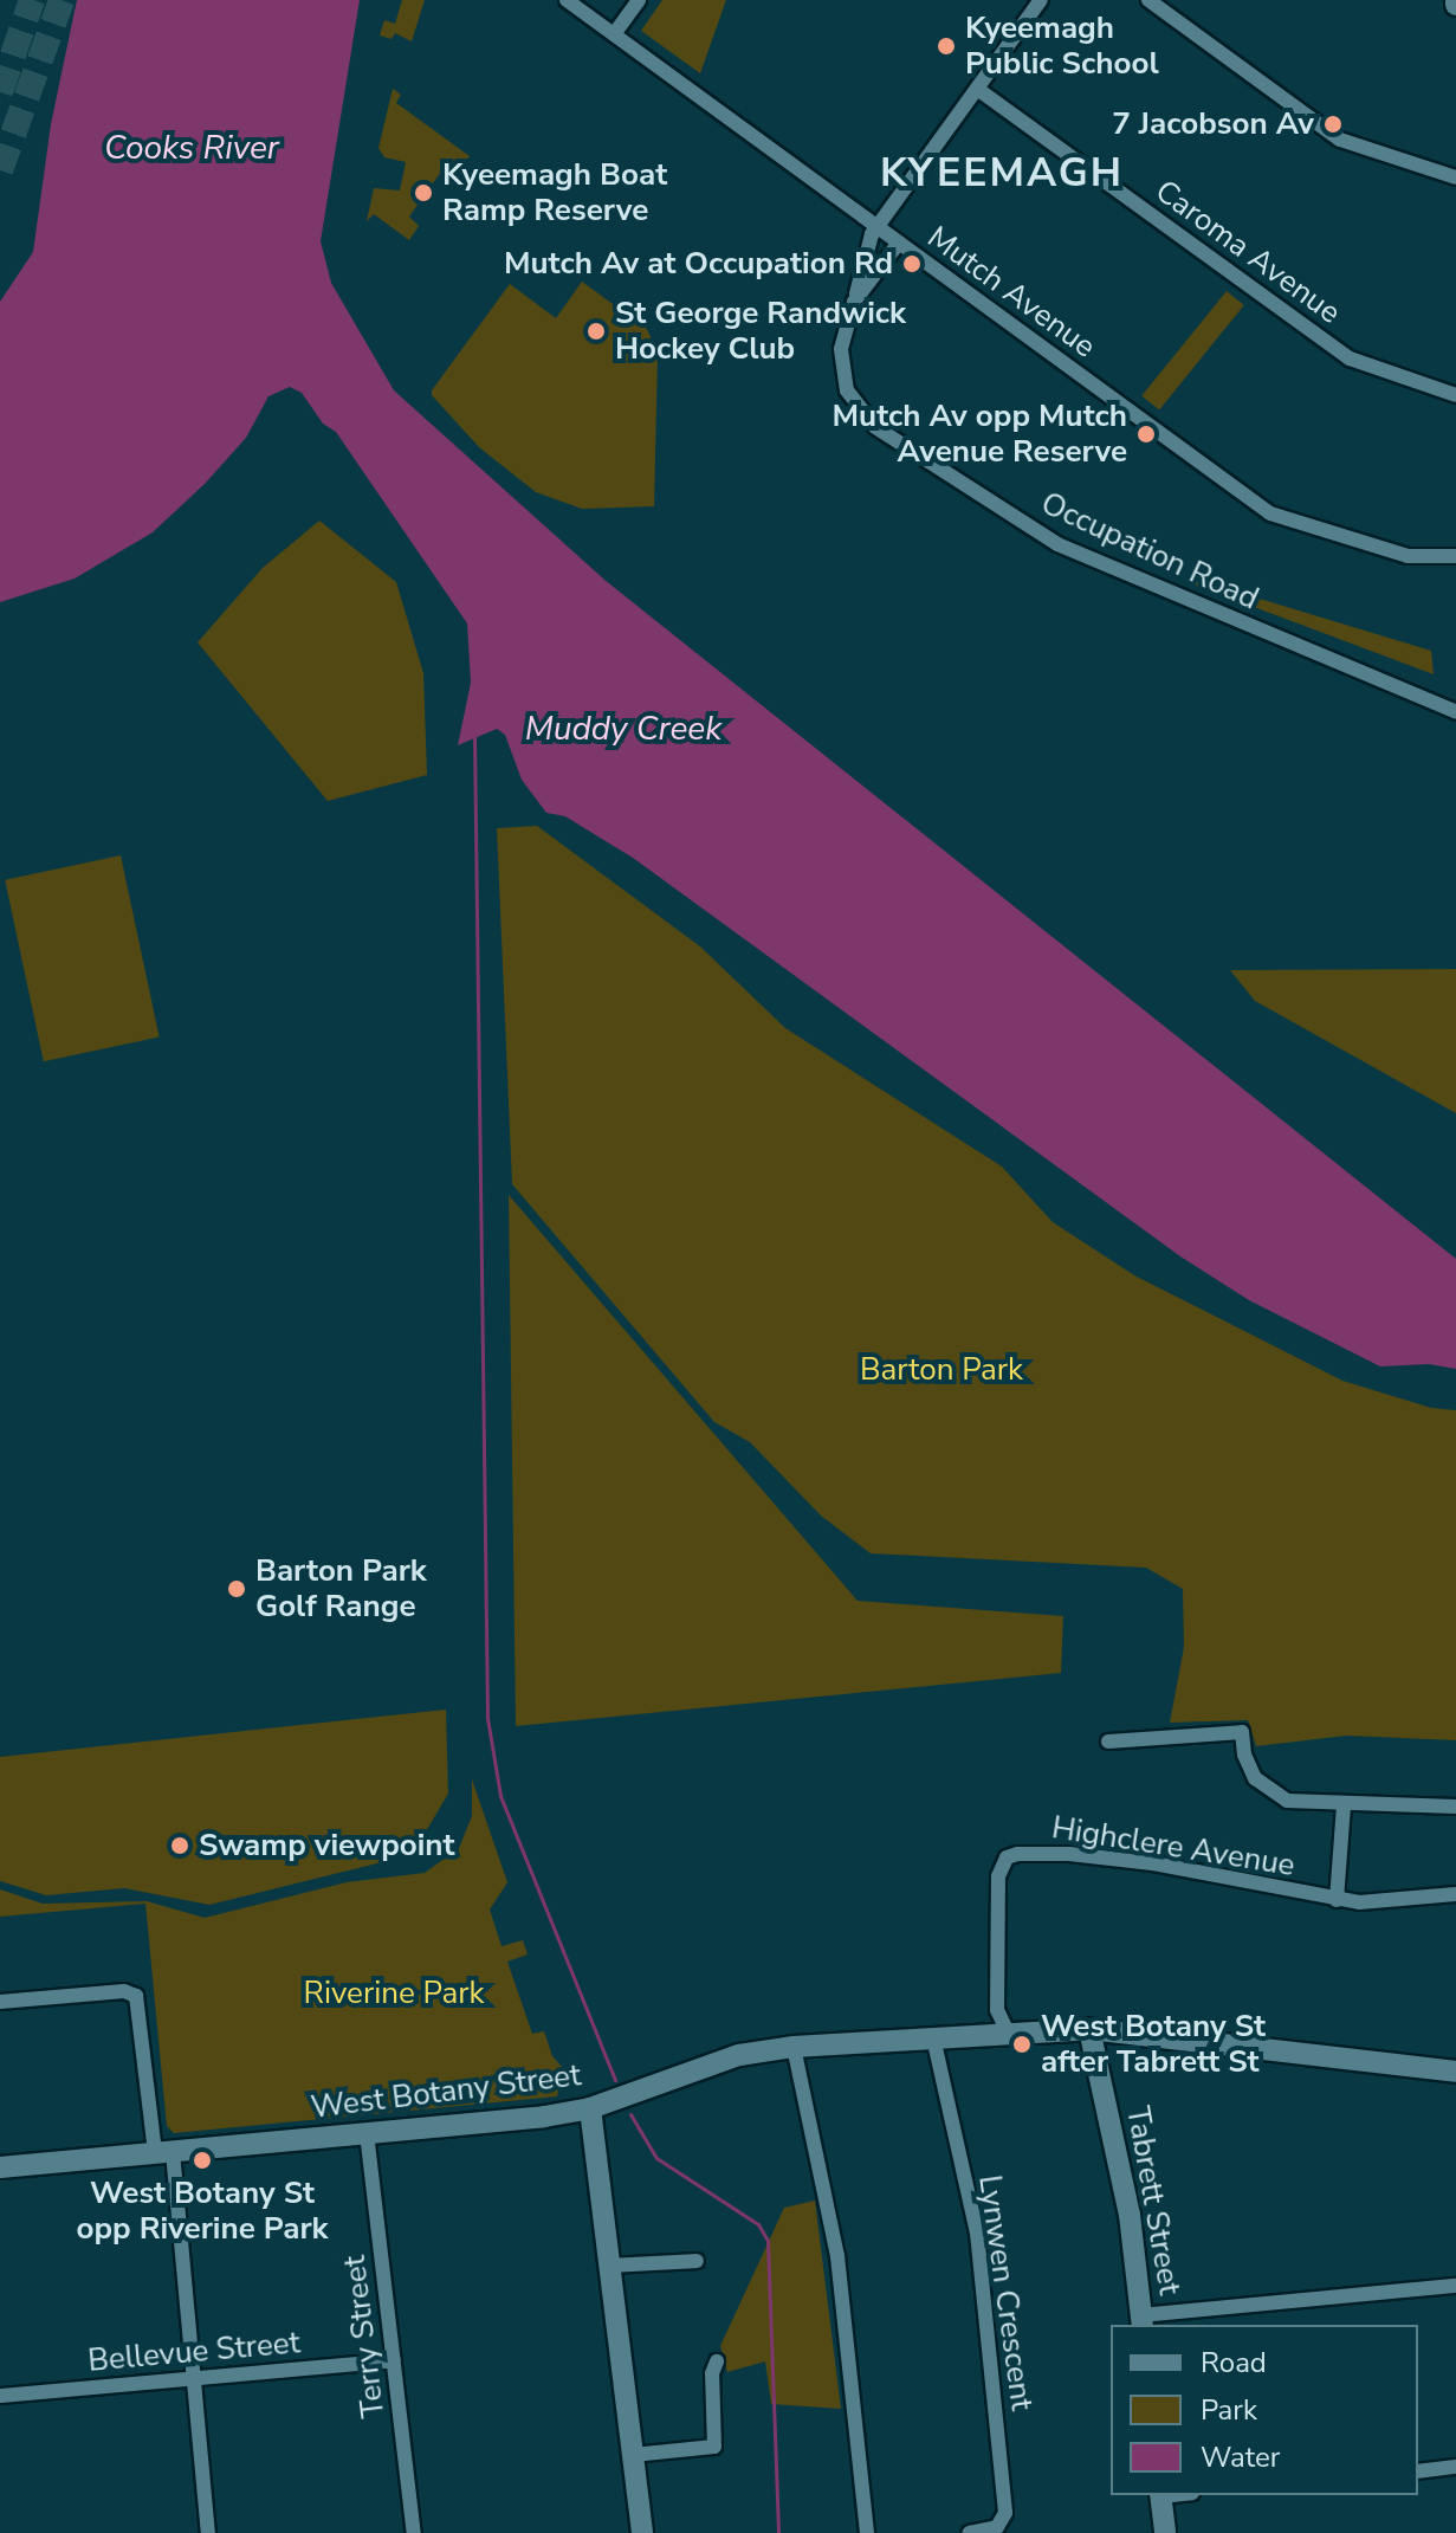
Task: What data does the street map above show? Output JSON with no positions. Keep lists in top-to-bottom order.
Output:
{
  "streets": {
    "main road": ["West Botany Street", "Tabrett Street"],
    "street": [
      "Caroma Avenue",
      "Mutch Avenue",
      "Occupation Road",
      "Highclere Avenue",
      "Lynwen Crescent",
      "Terry Street",
      "Bellevue Street"
    ]
  },
  "crossings": [
    ["Mutch Avenue", "Occupation Road"],
    ["Highclere Avenue", "West Botany Street"],
    ["West Botany Street", "Tabrett Street"],
    ["West Botany Street", "Lynwen Crescent"],
    ["West Botany Street", "Terry Street"],
    ["Terry Street", "Bellevue Street"]
  ],
  "districts": ["KYEEMAGH"],
  "water": ["Cooks River", "Muddy Creek"],
  "parks": ["Barton Park", "Riverine Park"],
  "places": [
    "Kyeemagh Public School",
    "7 Jacobson Av",
    "Kyeemagh Boat Ramp Reserve",
    "Mutch Av at Occupation Rd",
    "St George Randwick Hockey Club",
    "Mutch Av opp Mutch Avenue Reserve",
    "Barton Park Golf Range",
    "Swamp viewpoint",
    "West Botany St after Tabrett St",
    "West Botany St opp Riverine Park"
  ],
  "legend": ["Road", "Park", "Water"]
}
